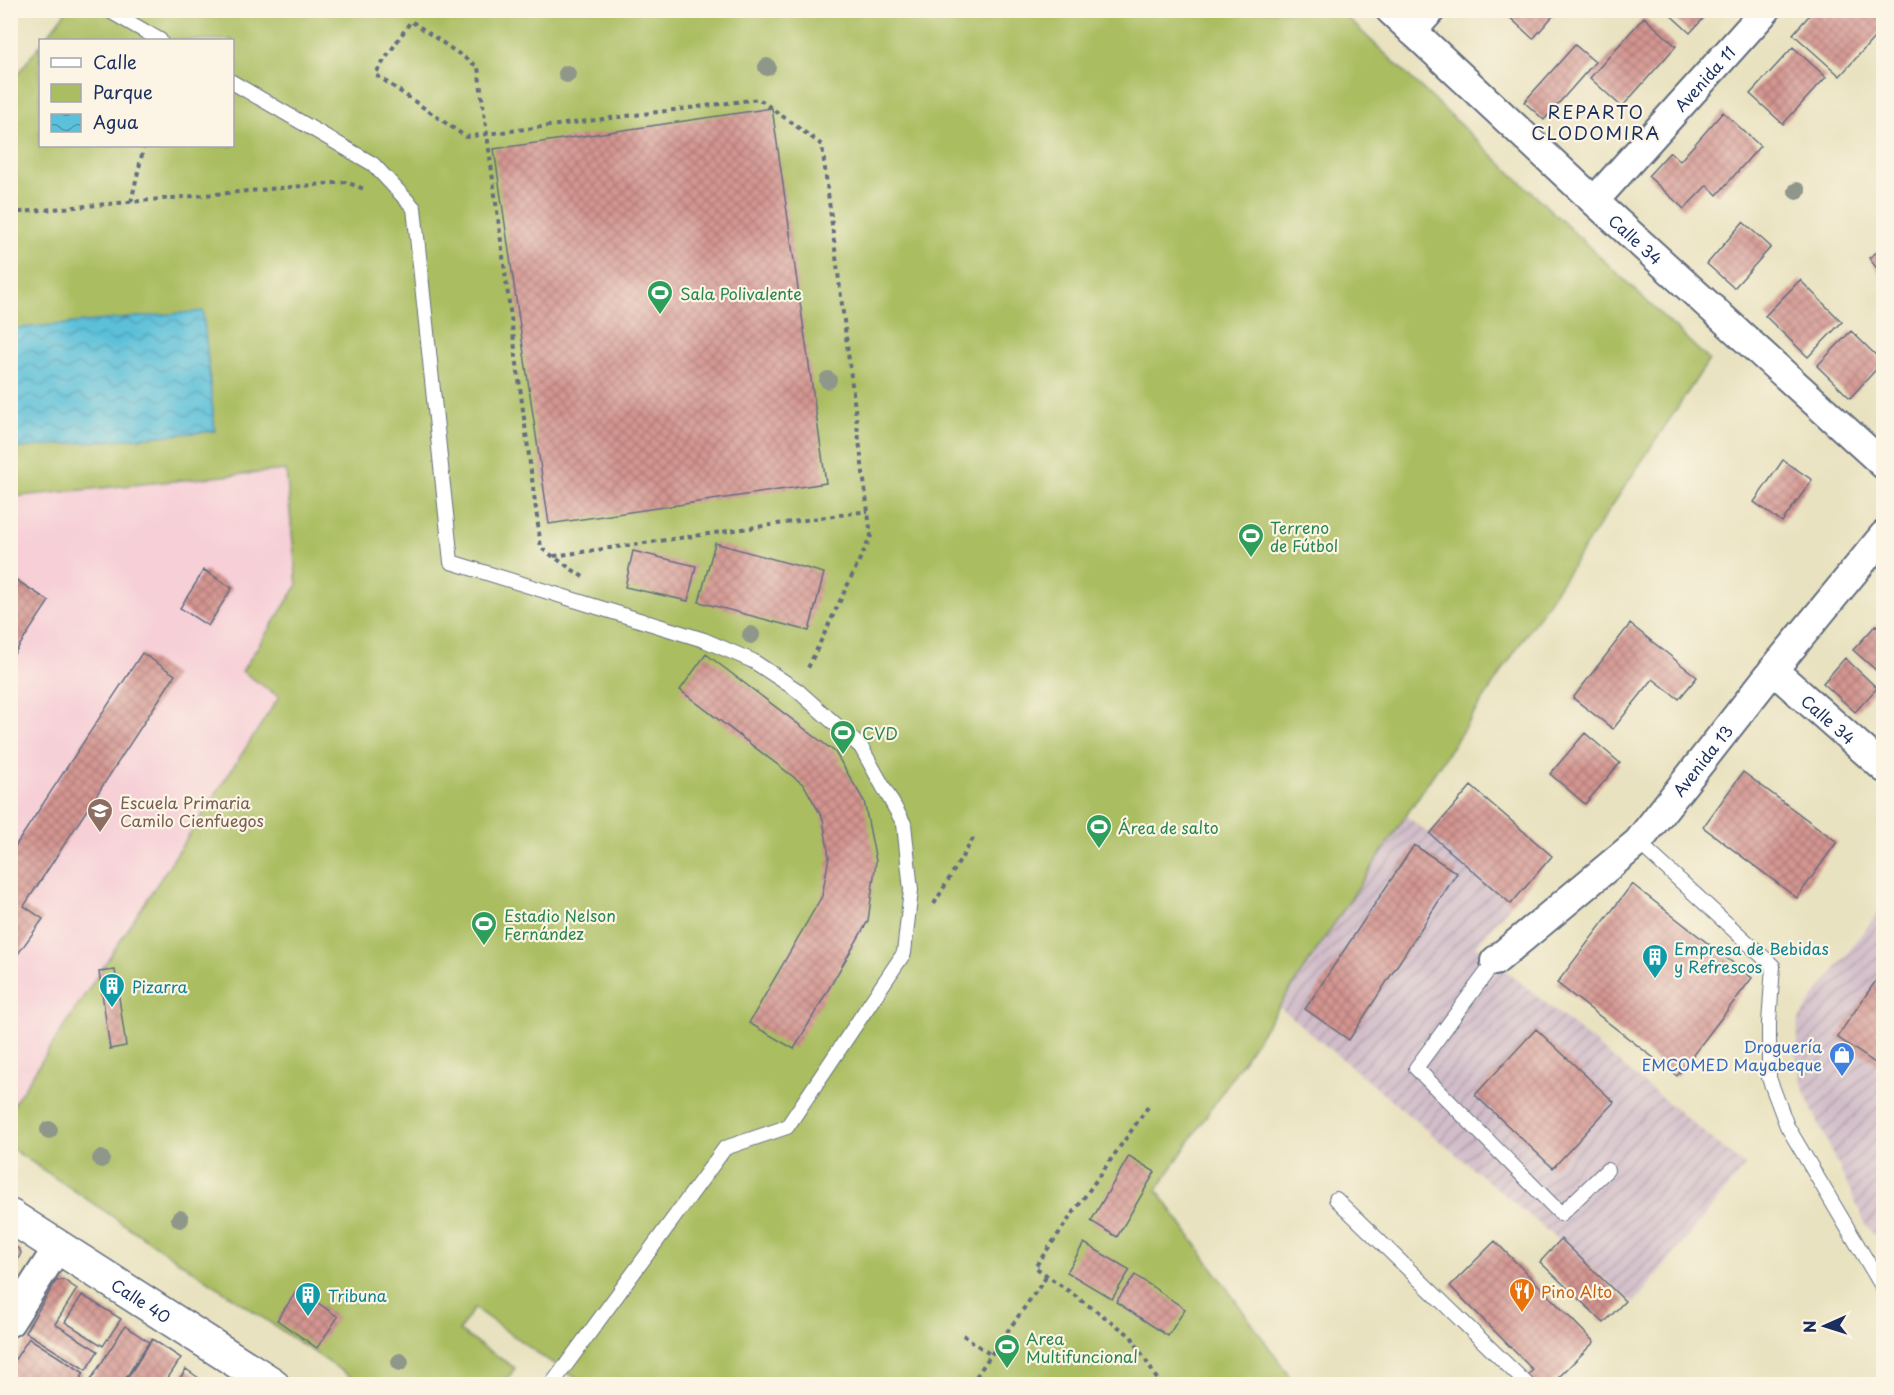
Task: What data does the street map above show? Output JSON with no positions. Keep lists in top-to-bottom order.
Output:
{
  "streets": {
    "main road": ["Calle 40"],
    "street": ["Avenida 11", "Calle 34", "Avenida 13"]
  },
  "crossings": [
    ["Avenida 11", "Calle 34"],
    ["Calle 34", "Avenida 13"]
  ],
  "districts": ["REPARTO CLODOMIRA"],
  "places": {
    "sports": [
      "Sala Polivalente",
      "Terreno de Fútbol",
      "CVD",
      "Área de salto",
      "Estadio Nelson Fernández",
      "Area Multifuncional"
    ],
    "school or university": ["Escuela Primaria Camilo Cienfuegos"],
    "building": ["Empresa de Bebidas y Refrescos", "Pizarra", "Tribuna"],
    "shop": ["Droguería EMCOMED Mayabeque"],
    "restaurant": ["Pino Alto"]
  },
  "legend": ["Calle", "Parque", "Agua"],
  "north": "left"
}
